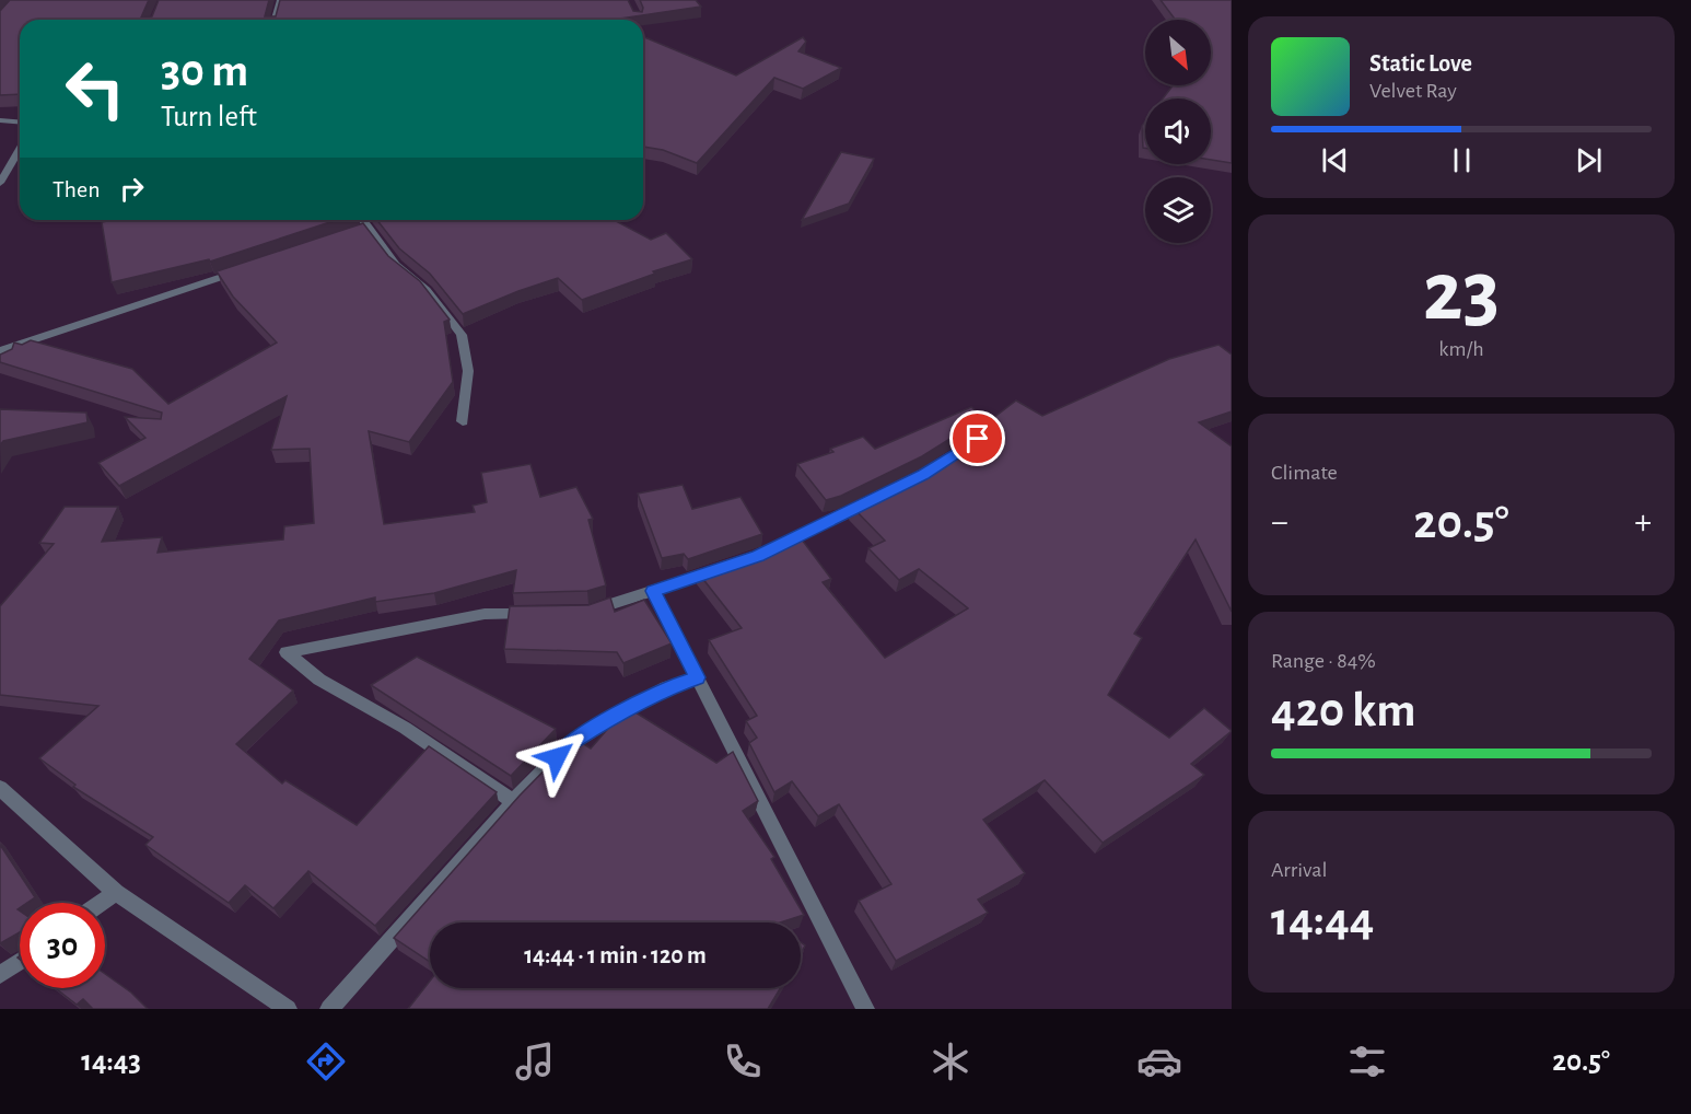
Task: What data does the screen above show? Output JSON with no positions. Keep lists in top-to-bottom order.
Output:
{
  "north": "bottom right",
  "page": {
    "turn": ["30 m", "Turn left"],
    "song": ["Static Love", "Velvet Ray"],
    "then": "Then",
    "tile": [
      ["23", "km/h"],
      "Climate",
      ["Range · 84%", "420 km"],
      ["Arrival", "14:44"]
    ],
    "heat": ["−", "20.5°", "+"],
    "limit": "30",
    "trip": "14:44 · 1 min · 120 m",
    "tabs": ["14:43", "20.5°"]
  }
}
